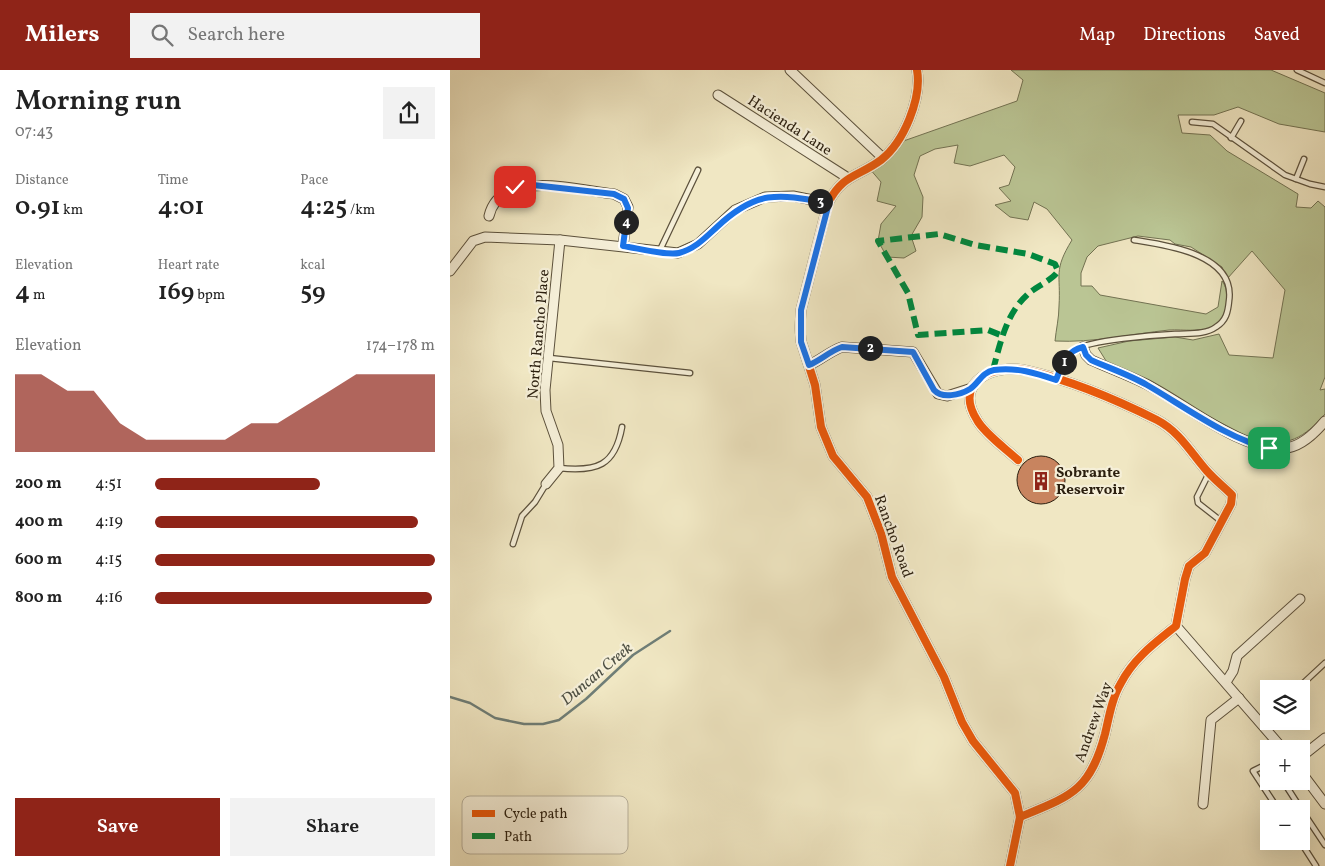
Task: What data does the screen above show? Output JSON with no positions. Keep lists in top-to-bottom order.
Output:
{
  "streets": {
    "street": [
      "Hacienda Lane",
      "North Rancho Place",
      "Rancho Road",
      "Andrew Way"
    ]
  },
  "crossings": [
    ["Rancho Road", "Andrew Way"]
  ],
  "water": ["Duncan Creek"],
  "places": {
    "building": ["Sobrante Reservoir"]
  },
  "legend": ["Cycle path", "Path"],
  "page": {
    "header": "Milers",
    "search": "Search here",
    "nav": ["Map", "Directions", "Saved"],
    "heading": ["Morning run", "07:43"],
    "stats": [
      ["Distance", "0.91 km"],
      ["Time", "4:01"],
      ["Pace", "4:25 /km"],
      ["Elevation", "4 m"],
      ["Heart rate", "169 bpm"],
      ["kcal", "59"]
    ],
    "pins": [
      "3",
      "4",
      "2",
      "1"
    ],
    "chart": ["Elevation", "174–178 m"],
    "list": [
      {
        "name": "200 m",
        "note": "4:51"
      },
      {
        "name": "400 m",
        "note": "4:19"
      },
      {
        "name": "600 m",
        "note": "4:15"
      },
      {
        "name": "800 m",
        "note": "4:16"
      }
    ],
    "map_buttons": ["+", "−"],
    "buttons": ["Save", "Share"]
  }
}
